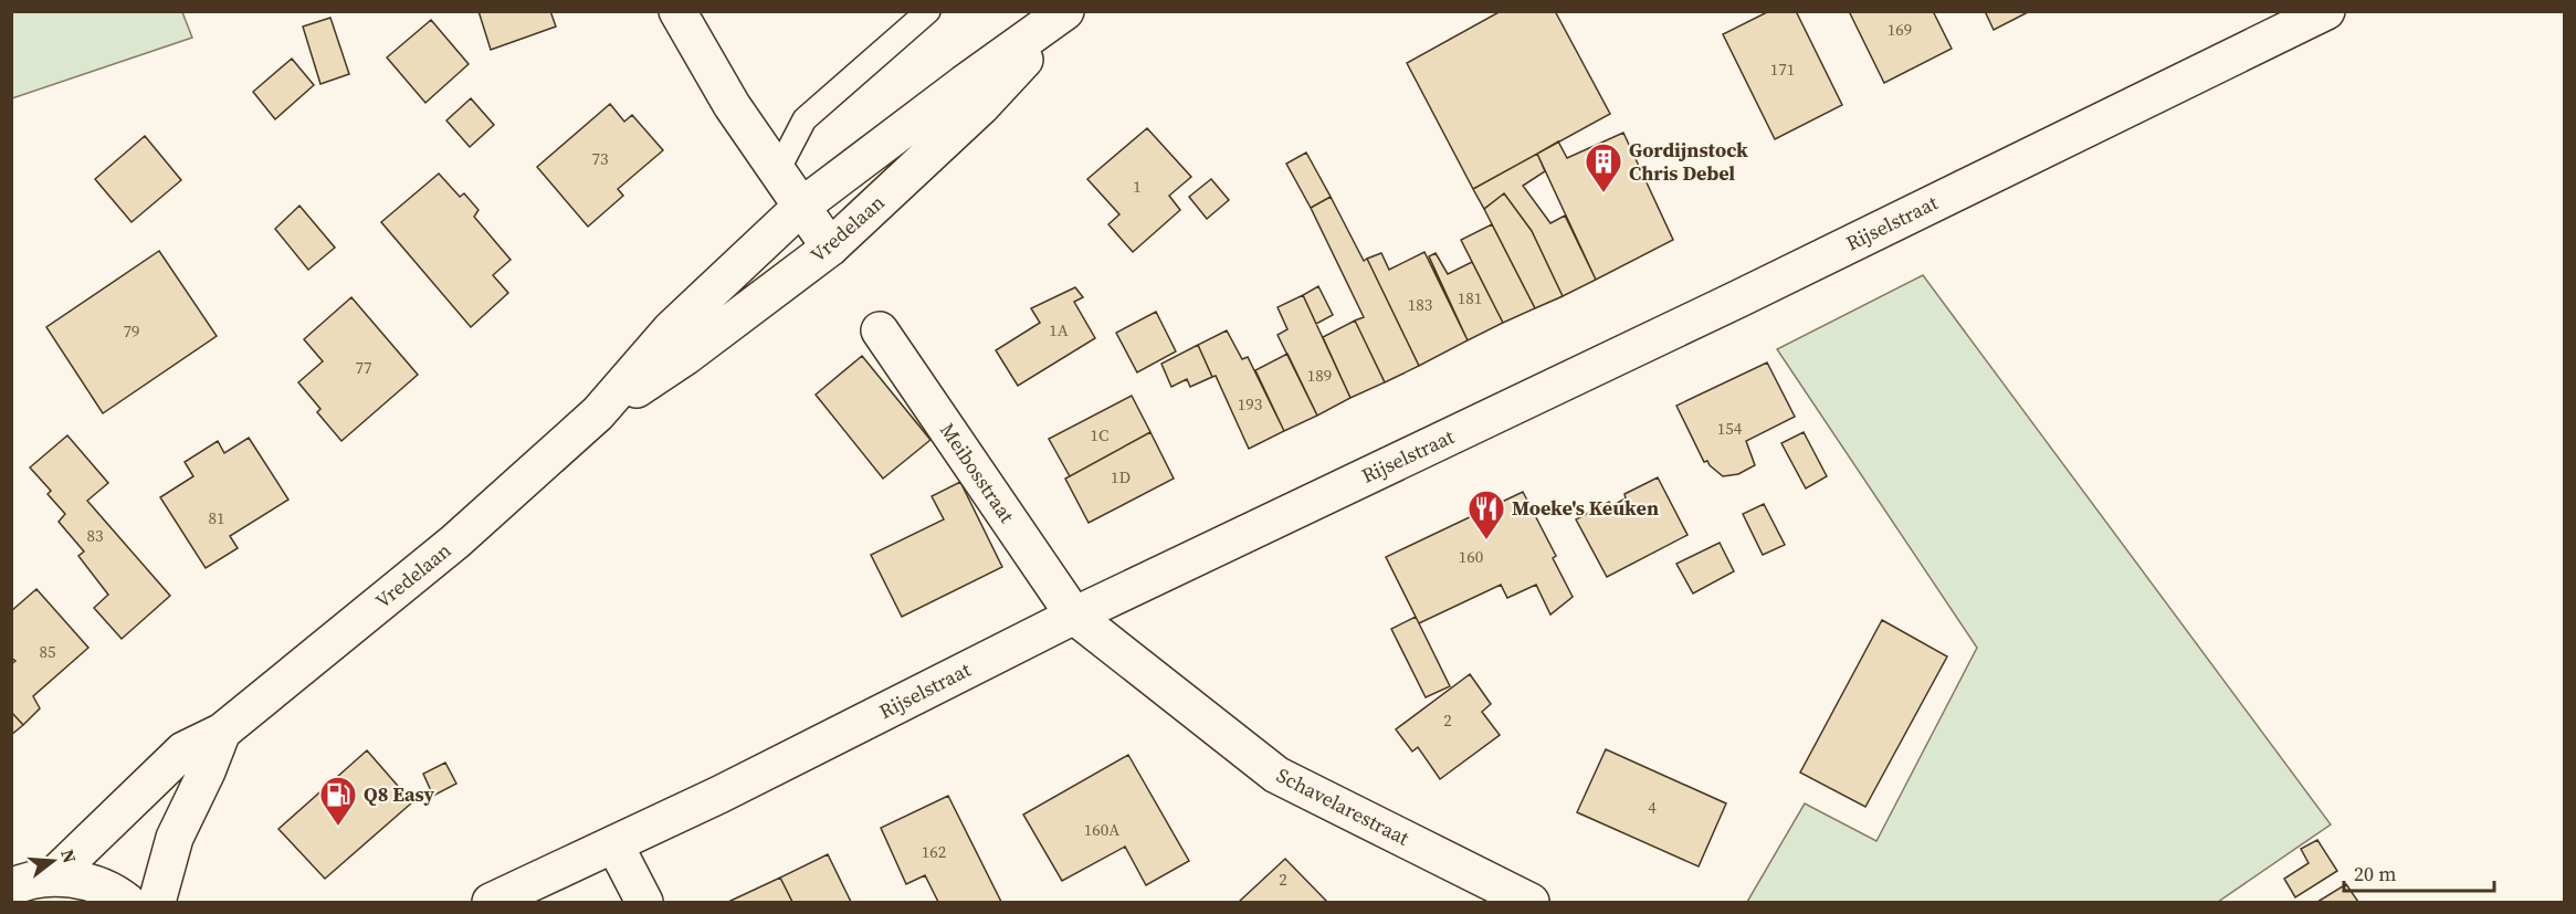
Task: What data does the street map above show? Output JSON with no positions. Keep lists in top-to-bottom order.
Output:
{
  "streets": {
    "street": [
      "Rijselstraat",
      "Vredelaan",
      "Meibosstraat",
      "Schavelarestraat"
    ]
  },
  "crossings": [
    ["Rijselstraat", "Meibosstraat"],
    ["Rijselstraat", "Schavelarestraat"],
    ["Meibosstraat", "Schavelarestraat"]
  ],
  "places": {
    "building": ["Gordijnstock Chris Debel"],
    "restaurant": ["Moeke's Keuken"],
    "fuel station": ["Q8 Easy"]
  },
  "house_numbers": [
    "169",
    "171",
    "73",
    "1",
    "181",
    "183",
    "1A",
    "79",
    "77",
    "189",
    "193",
    "154",
    "1C",
    "1D",
    "81",
    "83",
    "160",
    "85",
    "2",
    "4",
    "160A",
    "162",
    "2"
  ],
  "scale_bar": "20 m",
  "north": "right"
}
